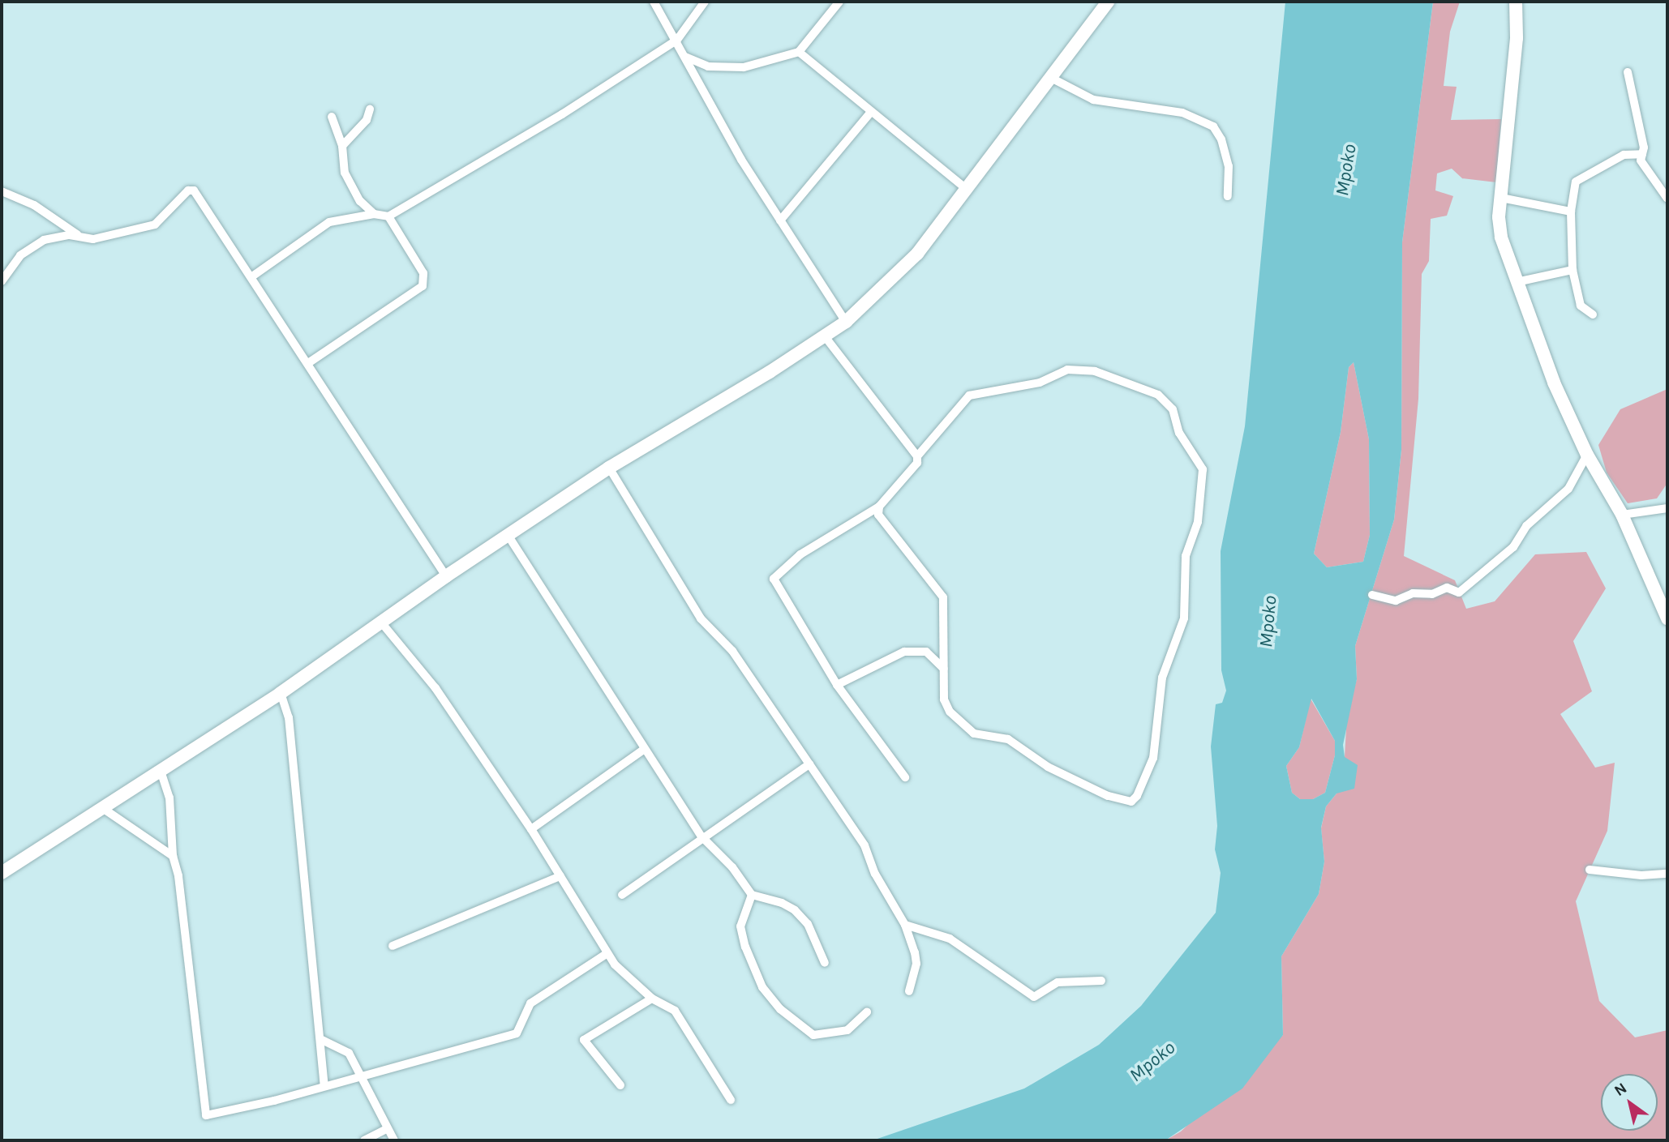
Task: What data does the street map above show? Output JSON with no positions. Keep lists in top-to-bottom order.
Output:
{
  "water": ["Mpoko"],
  "north": "top left"
}
